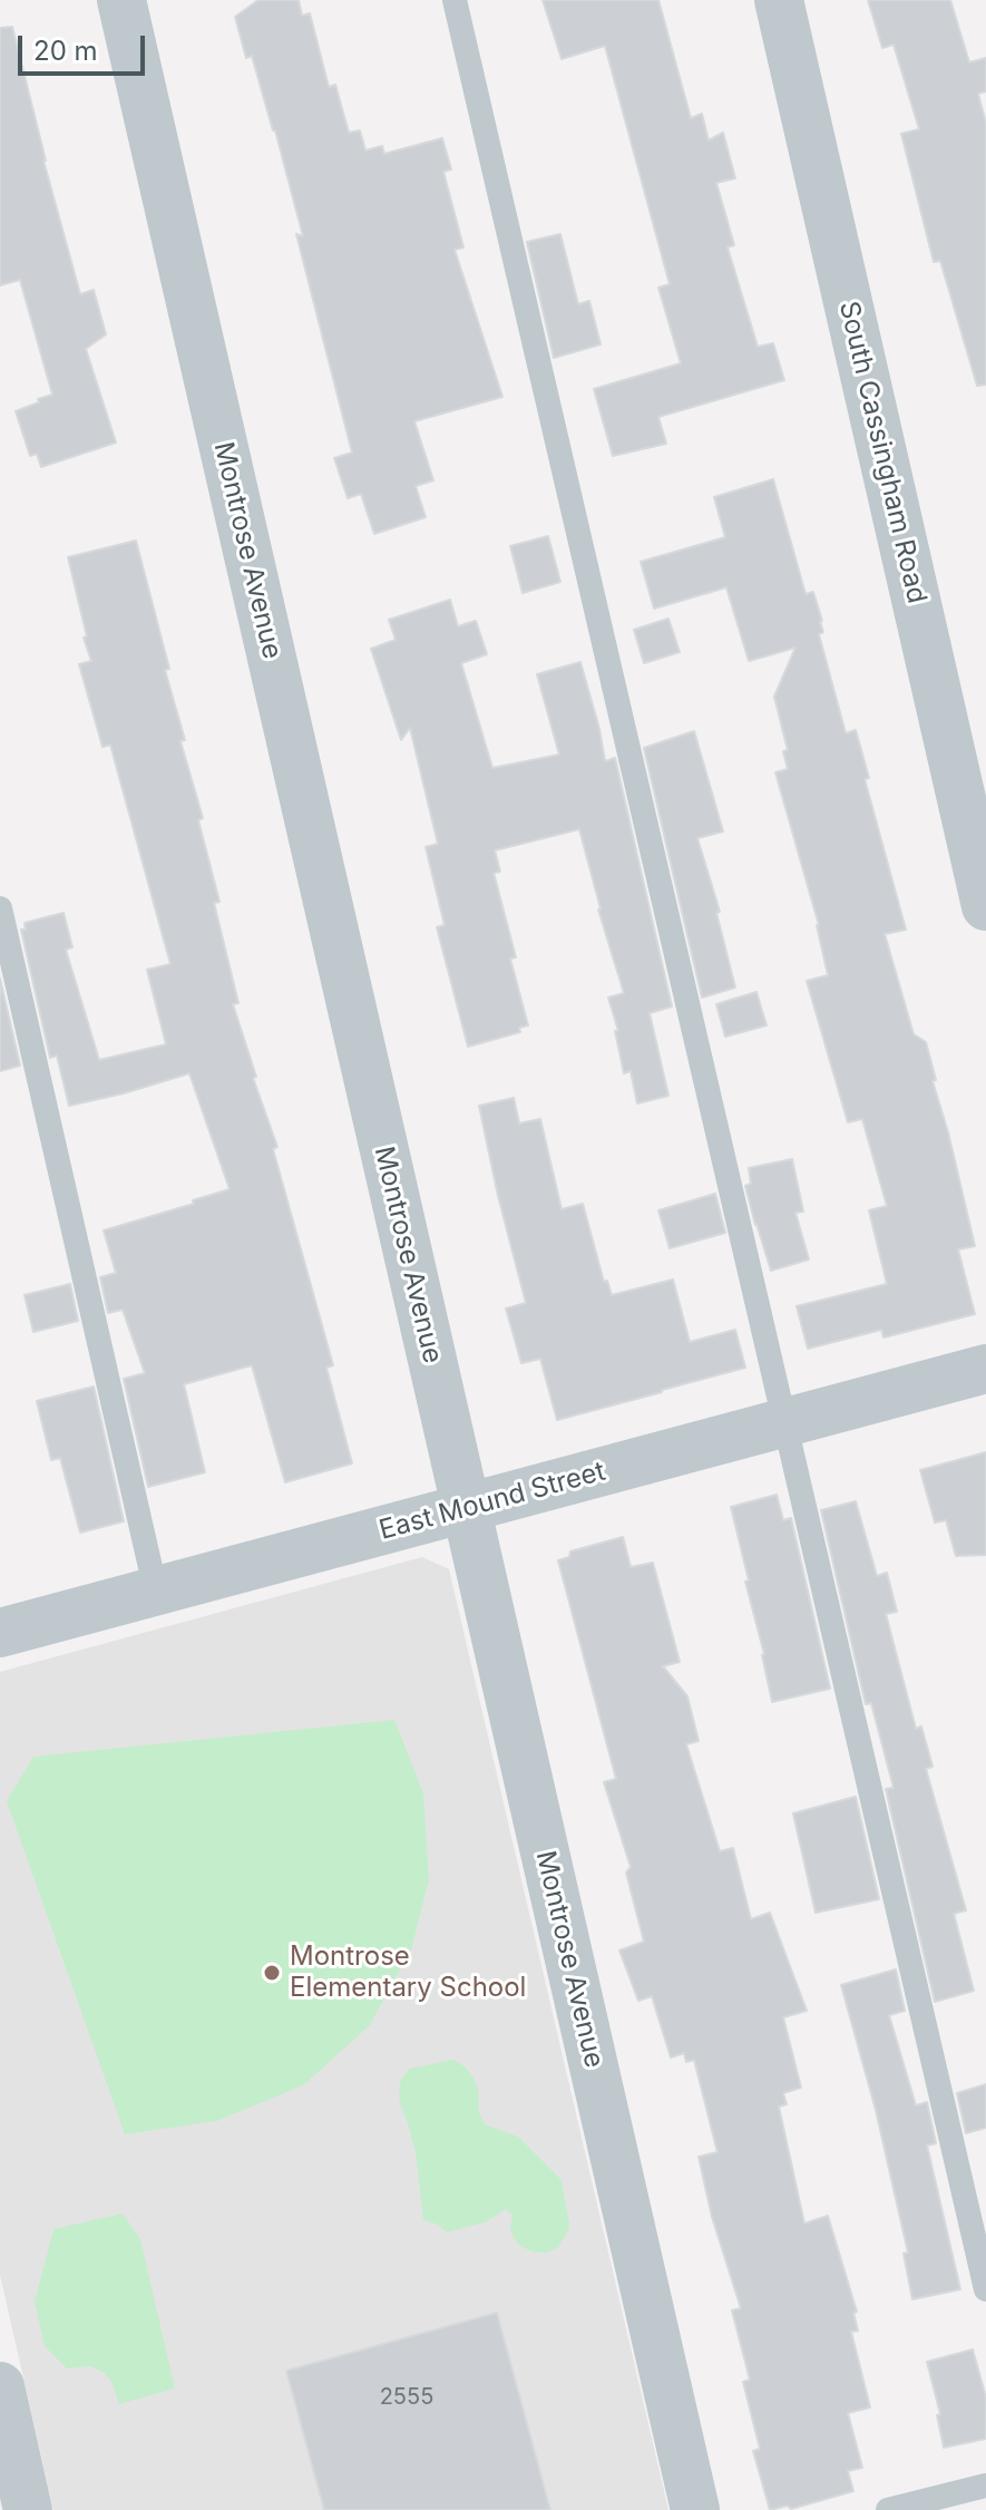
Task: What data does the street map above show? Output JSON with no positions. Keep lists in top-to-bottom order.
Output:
{
  "streets": {
    "street": ["South Cassingham Road", "Montrose Avenue", "East Mound Street"]
  },
  "crossings": [
    ["Montrose Avenue", "East Mound Street"]
  ],
  "places": ["Montrose Elementary School"],
  "house_numbers": ["2555"],
  "scale_bar": "20 m"
}
